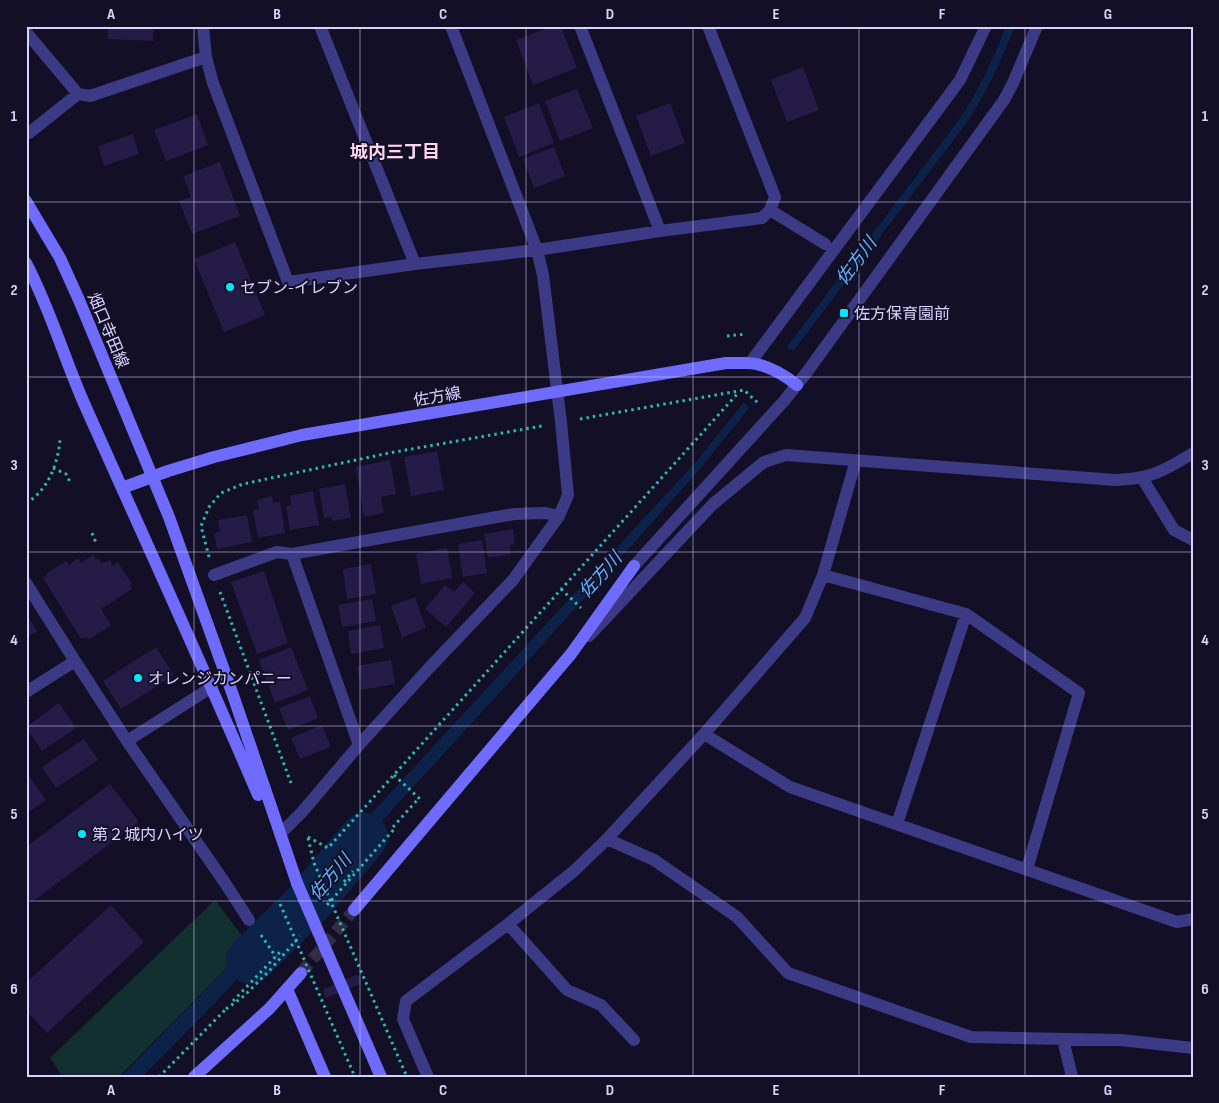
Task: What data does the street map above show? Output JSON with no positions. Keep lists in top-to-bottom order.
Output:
{
  "streets": {
    "street": ["畑口寺田線", "佐方線"]
  },
  "crossings": [
    ["畑口寺田線", "佐方線"]
  ],
  "districts": ["城内三丁目"],
  "water": ["佐方川"],
  "places": {
    "other": ["セブン-イレブン", "オレンジカンパニー", "第２城内ハイツ"],
    "transit": ["佐方保育園前"]
  },
  "grid": {
    "columns": [
      "A",
      "B",
      "C",
      "D",
      "E",
      "F",
      "G"
    ],
    "rows": [
      "1",
      "2",
      "3",
      "4",
      "5",
      "6"
    ]
  }
}
